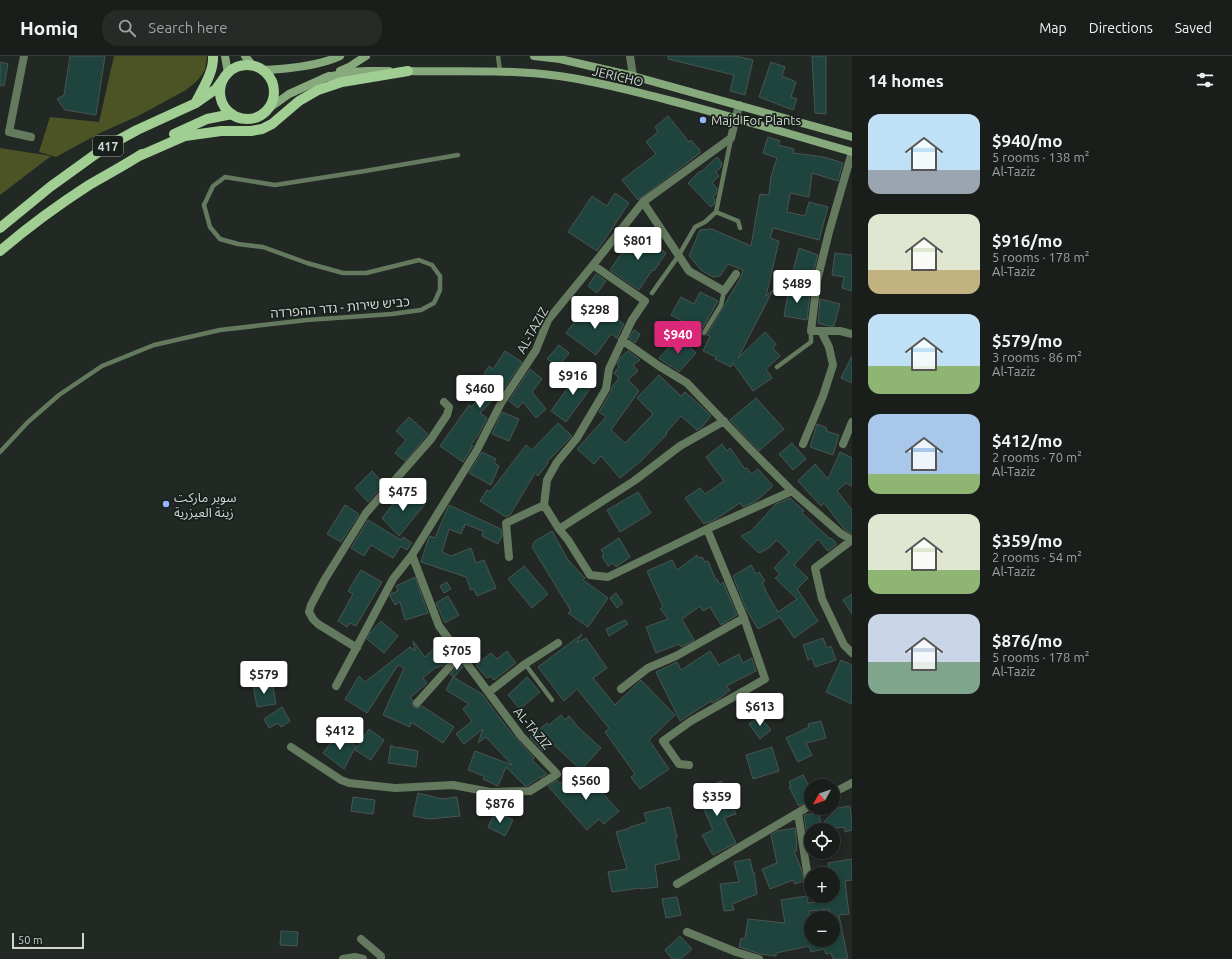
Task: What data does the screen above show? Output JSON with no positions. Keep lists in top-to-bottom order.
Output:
{
  "streets": {
    "main road": ["JERICHO", "417"],
    "street": ["AL-TAZIZ"],
    "lane": ["כביש שירות - גדר ההפרדה"]
  },
  "places": ["Majd For Plants", "سوبر ماركت زينة العيزرية"],
  "scale_bar": "50 m",
  "north": "bottom left",
  "page": {
    "header": "Homiq",
    "search": "Search here",
    "nav": ["Map", "Directions", "Saved"],
    "heading": "14 homes",
    "list": [
      {
        "name": "$940/mo",
        "note": "5 rooms · 138 m² · Al-Taziz"
      },
      {
        "name": "$916/mo",
        "note": "5 rooms · 178 m² · Al-Taziz"
      },
      {
        "name": "$579/mo",
        "note": "3 rooms · 86 m² · Al-Taziz"
      },
      {
        "name": "$412/mo",
        "note": "2 rooms · 70 m² · Al-Taziz"
      },
      {
        "name": "$359/mo",
        "note": "2 rooms · 54 m² · Al-Taziz"
      },
      {
        "name": "$876/mo",
        "note": "5 rooms · 178 m² · Al-Taziz"
      }
    ],
    "price": [
      "$801",
      "$489",
      "$298",
      "$940",
      "$916",
      "$460",
      "$475",
      "$705",
      "$579",
      "$613",
      "$412",
      "$560",
      "$359",
      "$876"
    ],
    "map_buttons": ["+", "−"],
    "scale": "50 m"
  }
}
